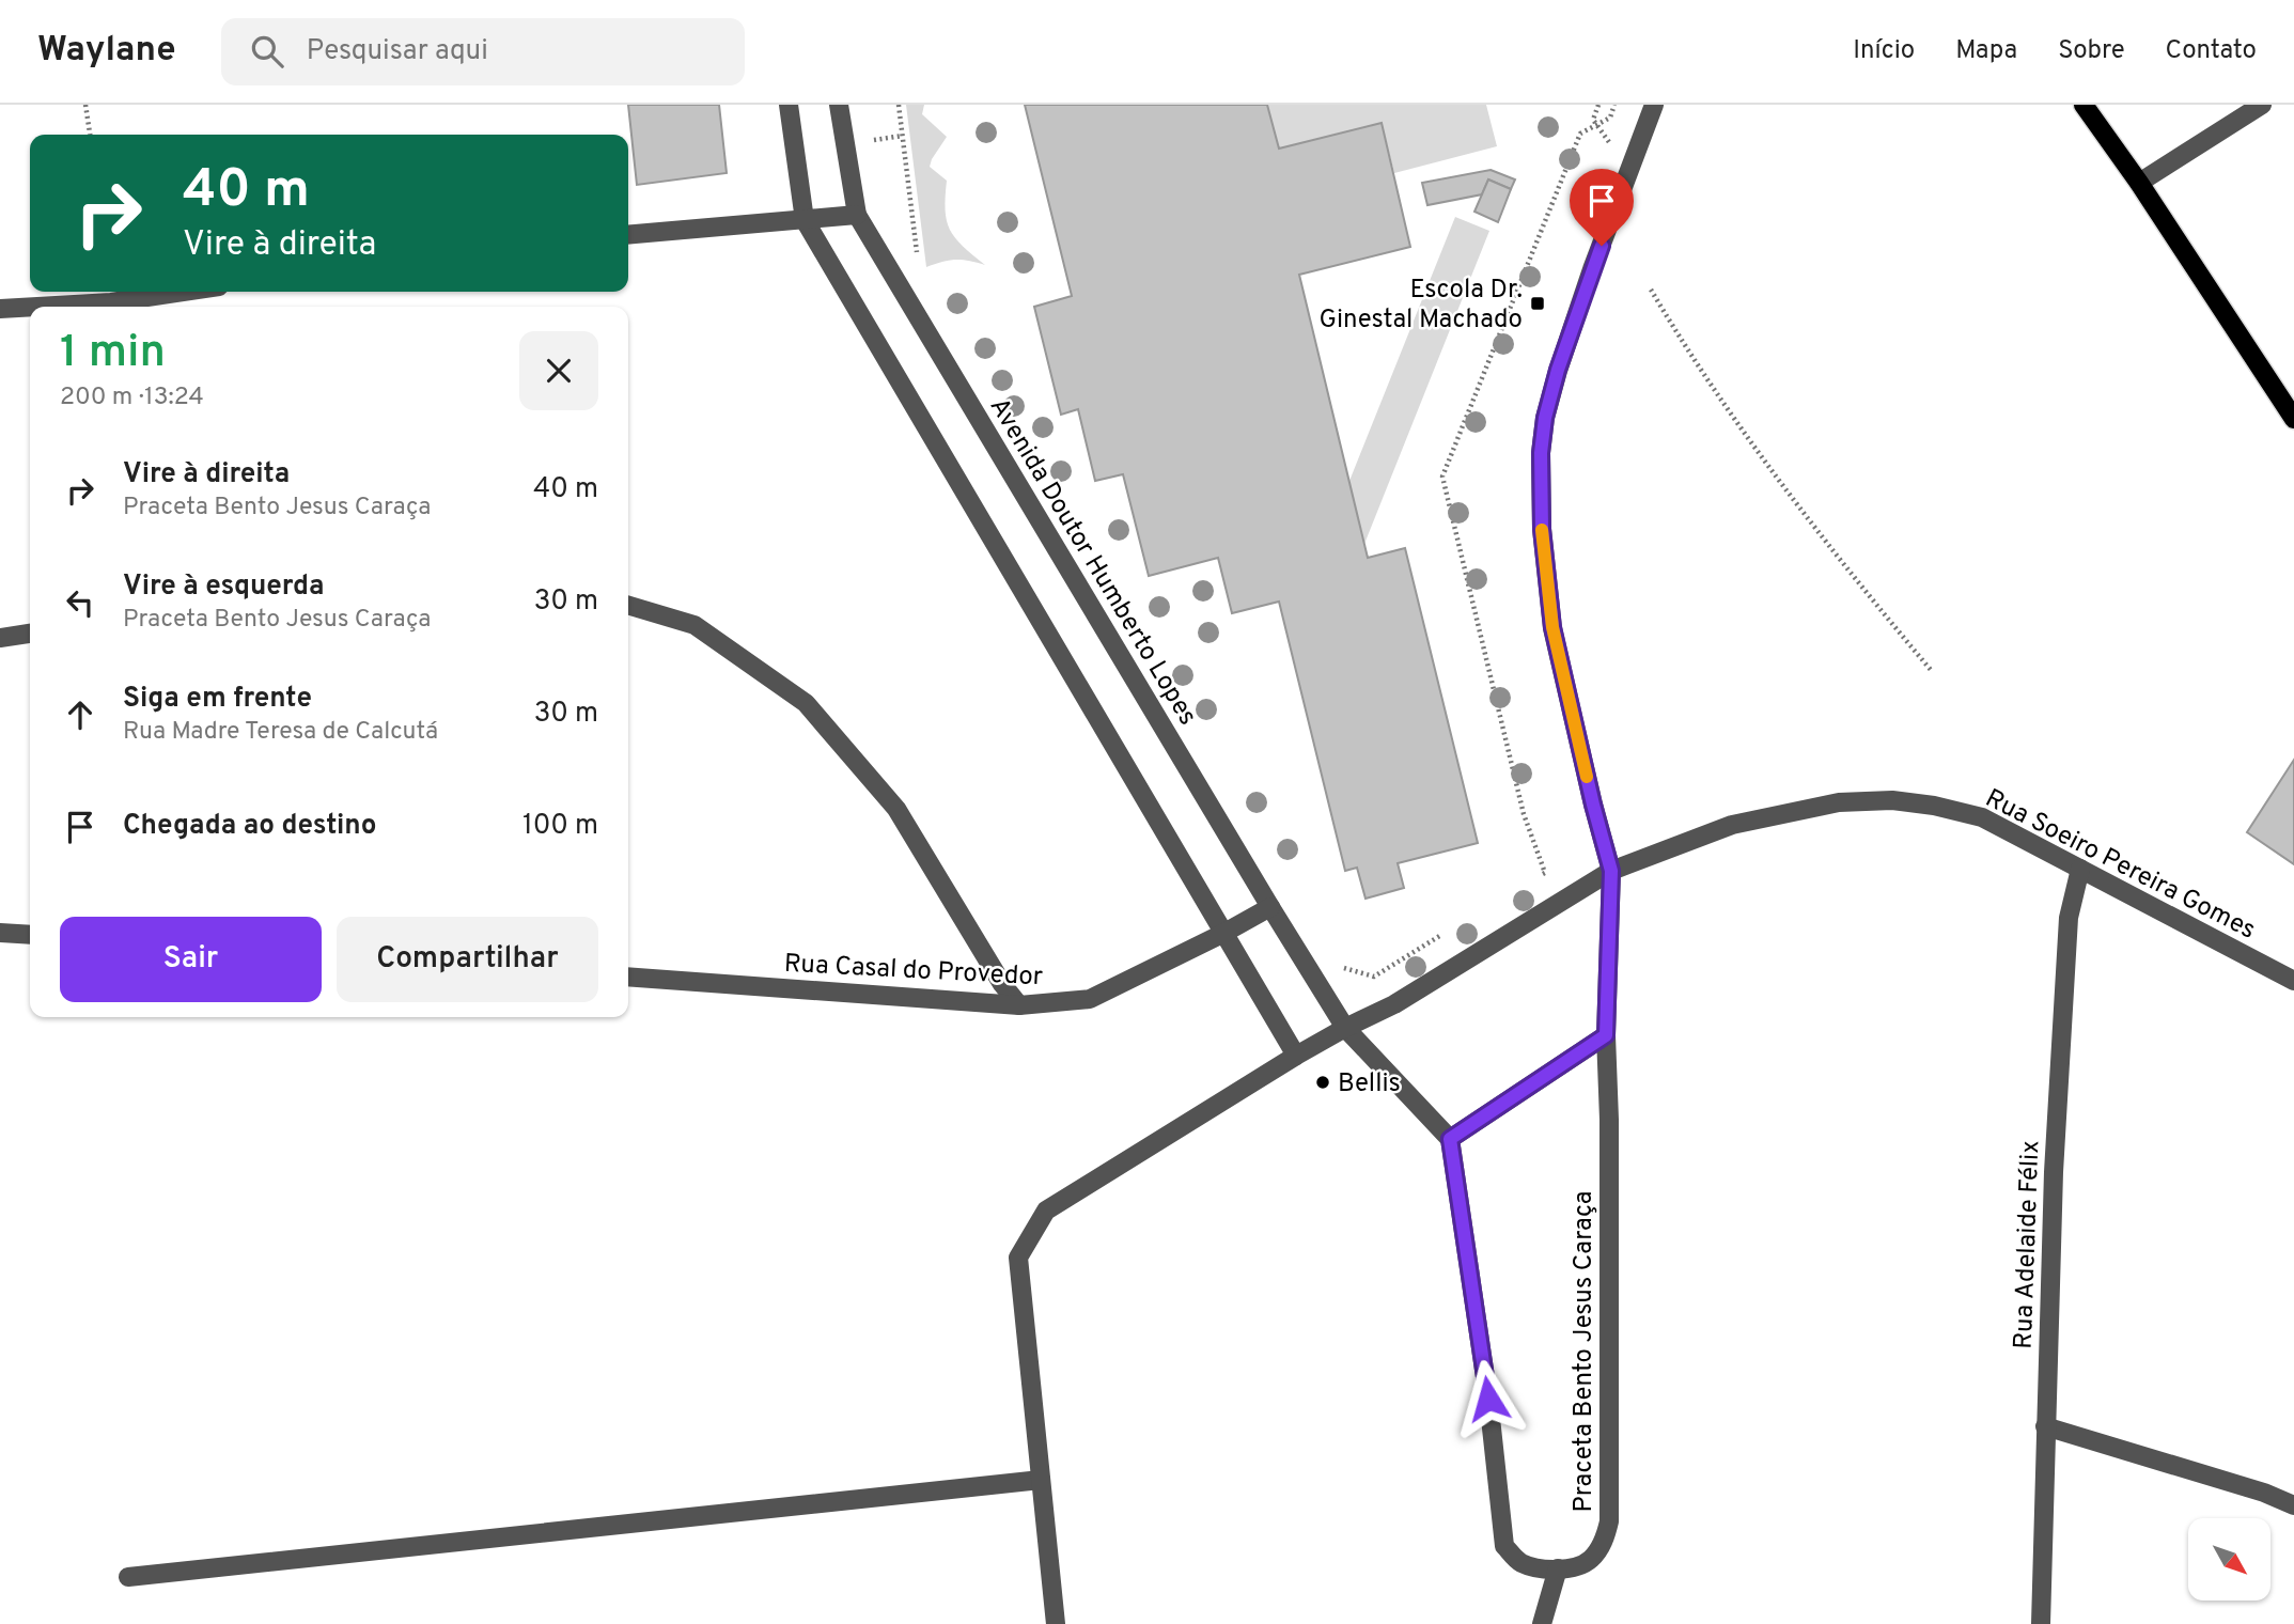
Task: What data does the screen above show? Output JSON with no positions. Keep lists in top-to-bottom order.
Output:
{
  "streets": {
    "street": [
      "Avenida Doutor Humberto Lopes",
      "Rua Soeiro Pereira Gomes",
      "Rua Casal do Provedor",
      "Rua Adelaide Félix",
      "Praceta Bento Jesus Caraça"
    ]
  },
  "crossings": [
    ["Avenida Doutor Humberto Lopes", "Rua Soeiro Pereira Gomes"],
    ["Avenida Doutor Humberto Lopes", "Rua Casal do Provedor"],
    ["Rua Soeiro Pereira Gomes", "Rua Adelaide Félix"],
    ["Rua Soeiro Pereira Gomes", "Praceta Bento Jesus Caraça"]
  ],
  "places": {
    "transit": ["Escola Dr. Ginestal Machado"],
    "other": ["Bellis"]
  },
  "north": "bottom right",
  "page": {
    "header": "Waylane",
    "search": "Pesquisar aqui",
    "nav": [
      "Início",
      "Mapa",
      "Sobre",
      "Contato"
    ],
    "turn": ["40 m", "Vire à direita"],
    "heading": ["1 min", "200 m · 13:24"],
    "list": [
      {
        "name": "Vire à direita",
        "note": "Praceta Bento Jesus Caraça",
        "value": "40 m"
      },
      {
        "name": "Vire à esquerda",
        "note": "Praceta Bento Jesus Caraça",
        "value": "30 m"
      },
      {
        "name": "Siga em frente",
        "note": "Rua Madre Teresa de Calcutá",
        "value": "30 m"
      },
      {
        "name": "Chegada ao destino",
        "value": "100 m"
      }
    ],
    "buttons": ["Sair", "Compartilhar"]
  }
}
